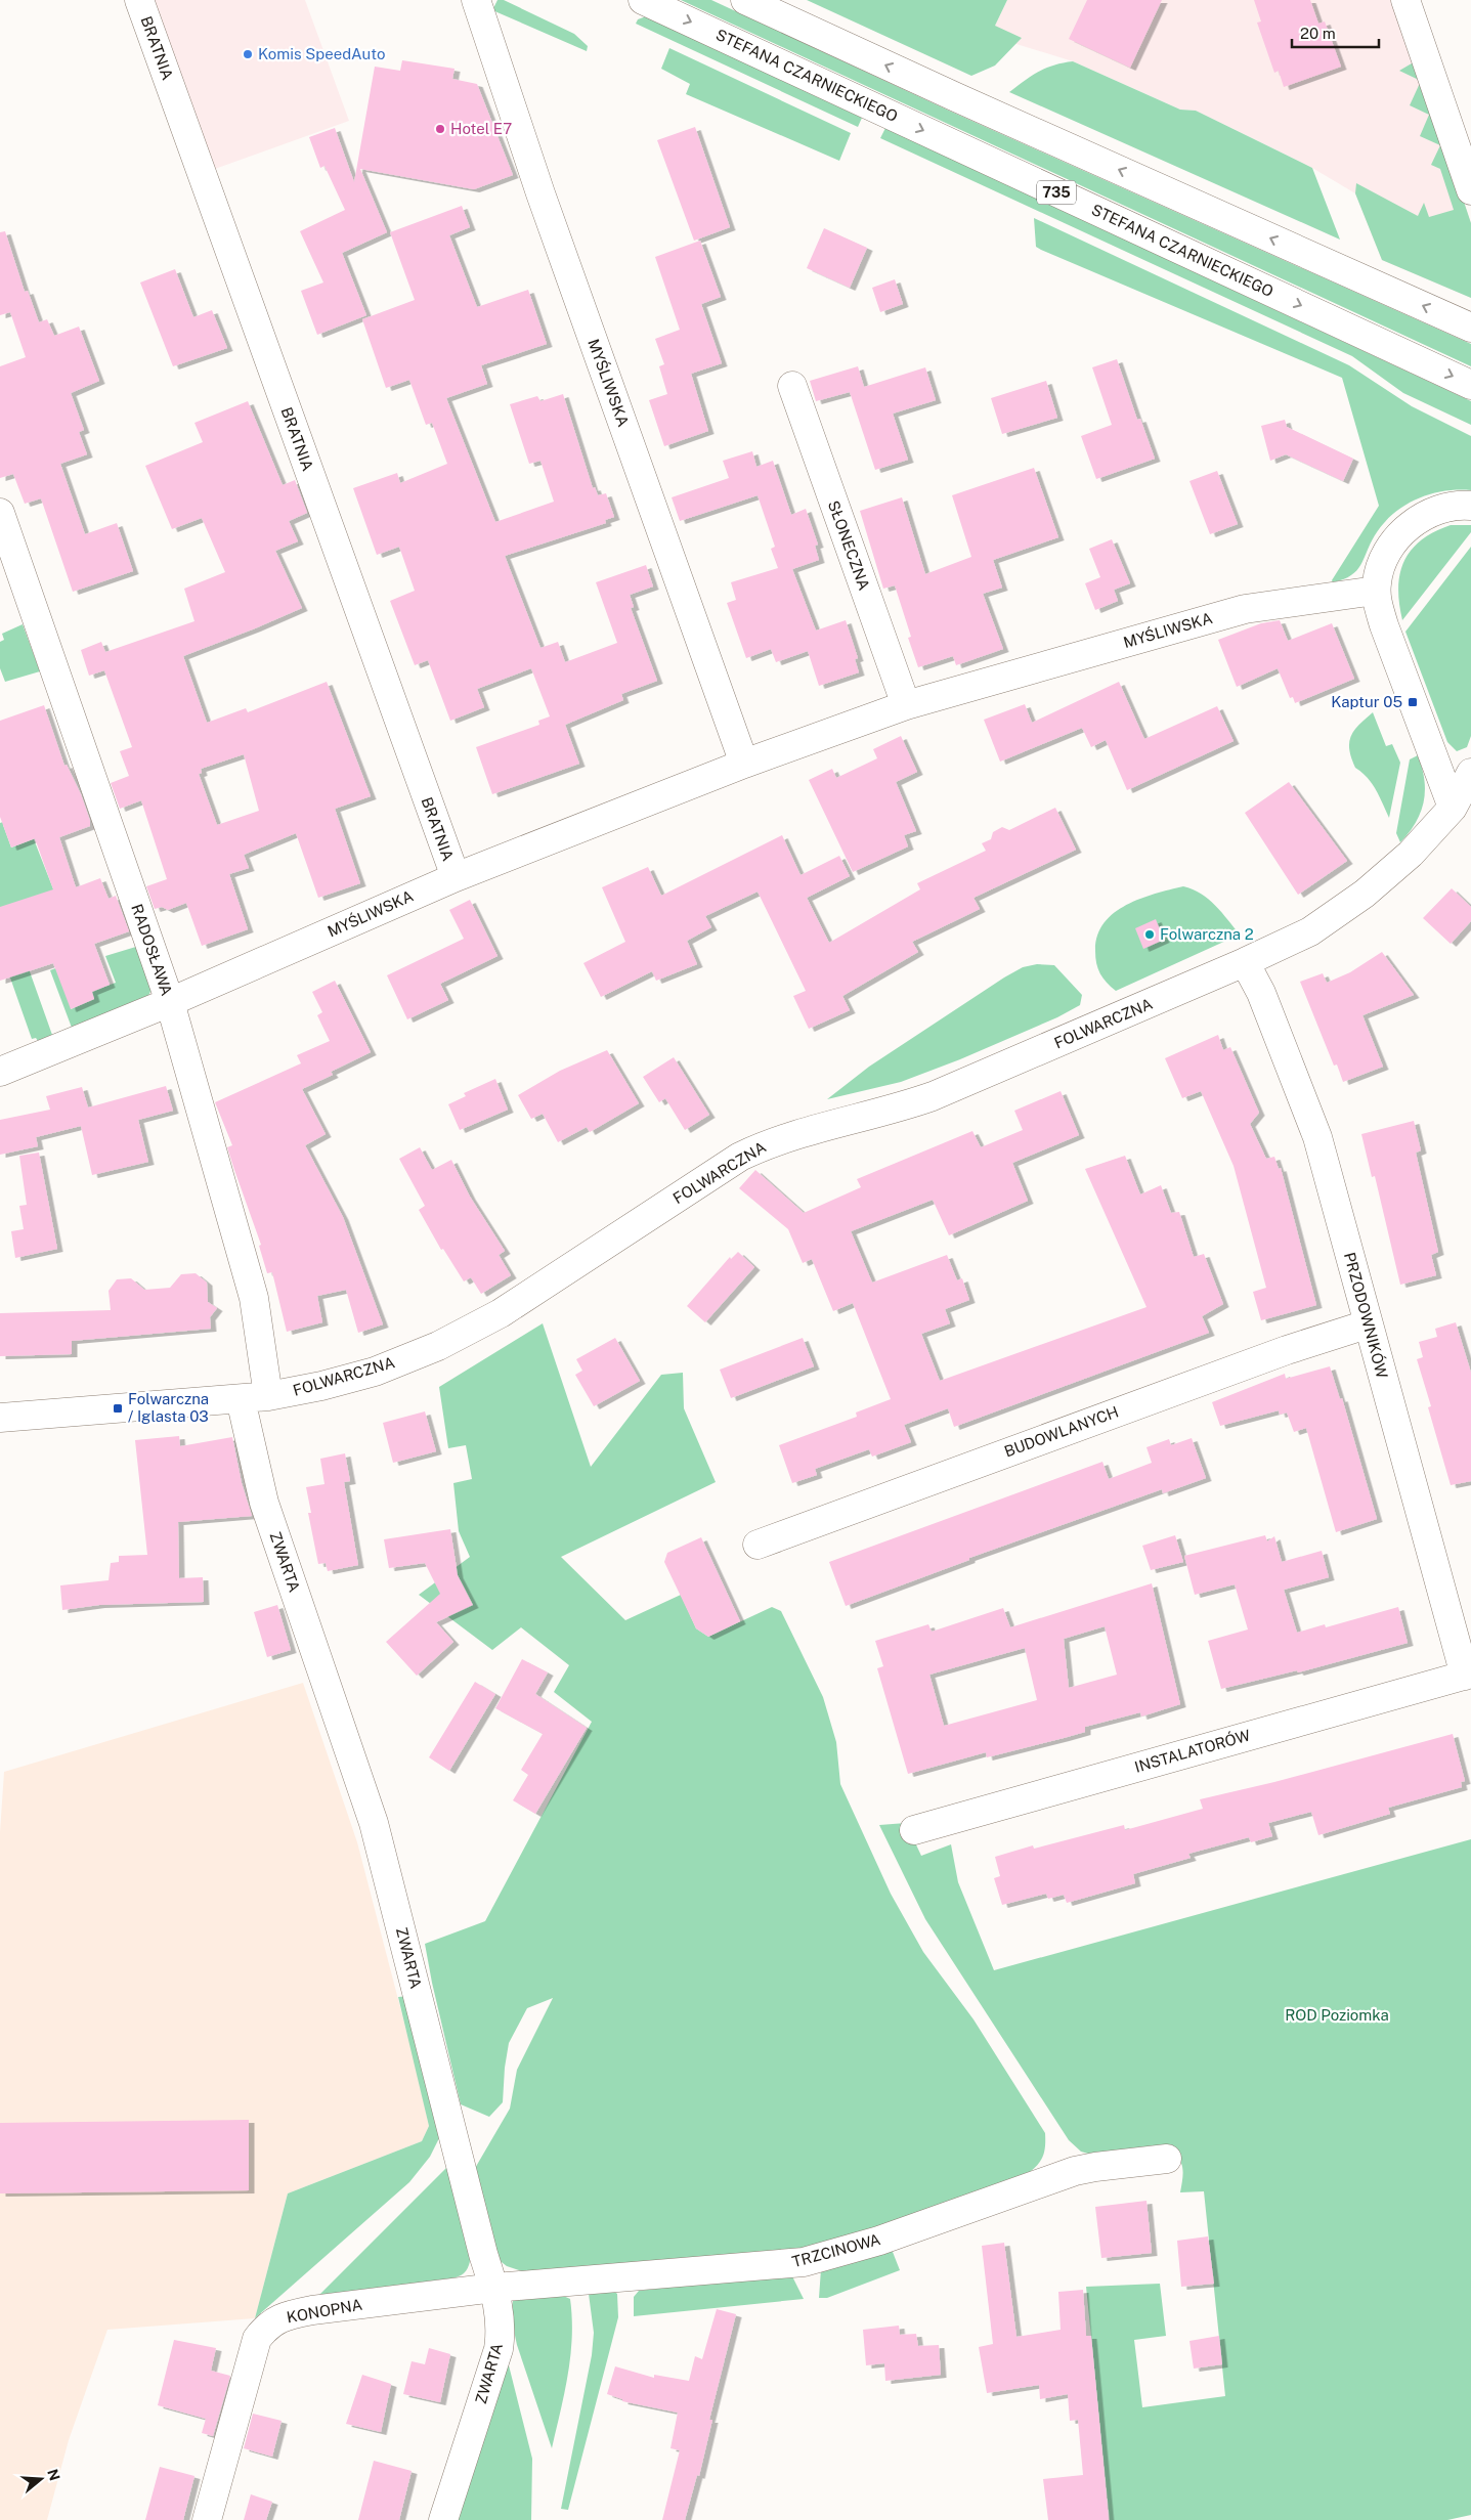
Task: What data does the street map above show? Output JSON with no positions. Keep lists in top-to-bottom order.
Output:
{
  "streets": {
    "street": [
      "BRATNIA",
      "STEFANA CZARNIECKIEGO",
      "735",
      "MYŚLIWSKA",
      "SŁONECZNA",
      "RADOSŁAWA",
      "FOLWARCZNA",
      "PRZODOWNIKÓW",
      "BUDOWLANYCH",
      "ZWARTA",
      "INSTALATORÓW",
      "TRZCINOWA",
      "KONOPNA"
    ]
  },
  "crossings": [
    ["BRATNIA", "MYŚLIWSKA"],
    ["MYŚLIWSKA", "SŁONECZNA"],
    ["MYŚLIWSKA", "RADOSŁAWA"],
    ["RADOSŁAWA", "FOLWARCZNA"],
    ["FOLWARCZNA", "PRZODOWNIKÓW"],
    ["FOLWARCZNA", "ZWARTA"],
    ["PRZODOWNIKÓW", "BUDOWLANYCH"],
    ["PRZODOWNIKÓW", "INSTALATORÓW"],
    ["ZWARTA", "TRZCINOWA"],
    ["ZWARTA", "KONOPNA"],
    ["TRZCINOWA", "KONOPNA"]
  ],
  "parks": ["ROD Poziomka"],
  "places": {
    "other": ["Komis SpeedAuto", "Hotel E7", "Folwarczna 2"],
    "transit": ["Kaptur 05", "Folwarczna / Iglasta 03"]
  },
  "scale_bar": "20 m",
  "north": "right"
}
